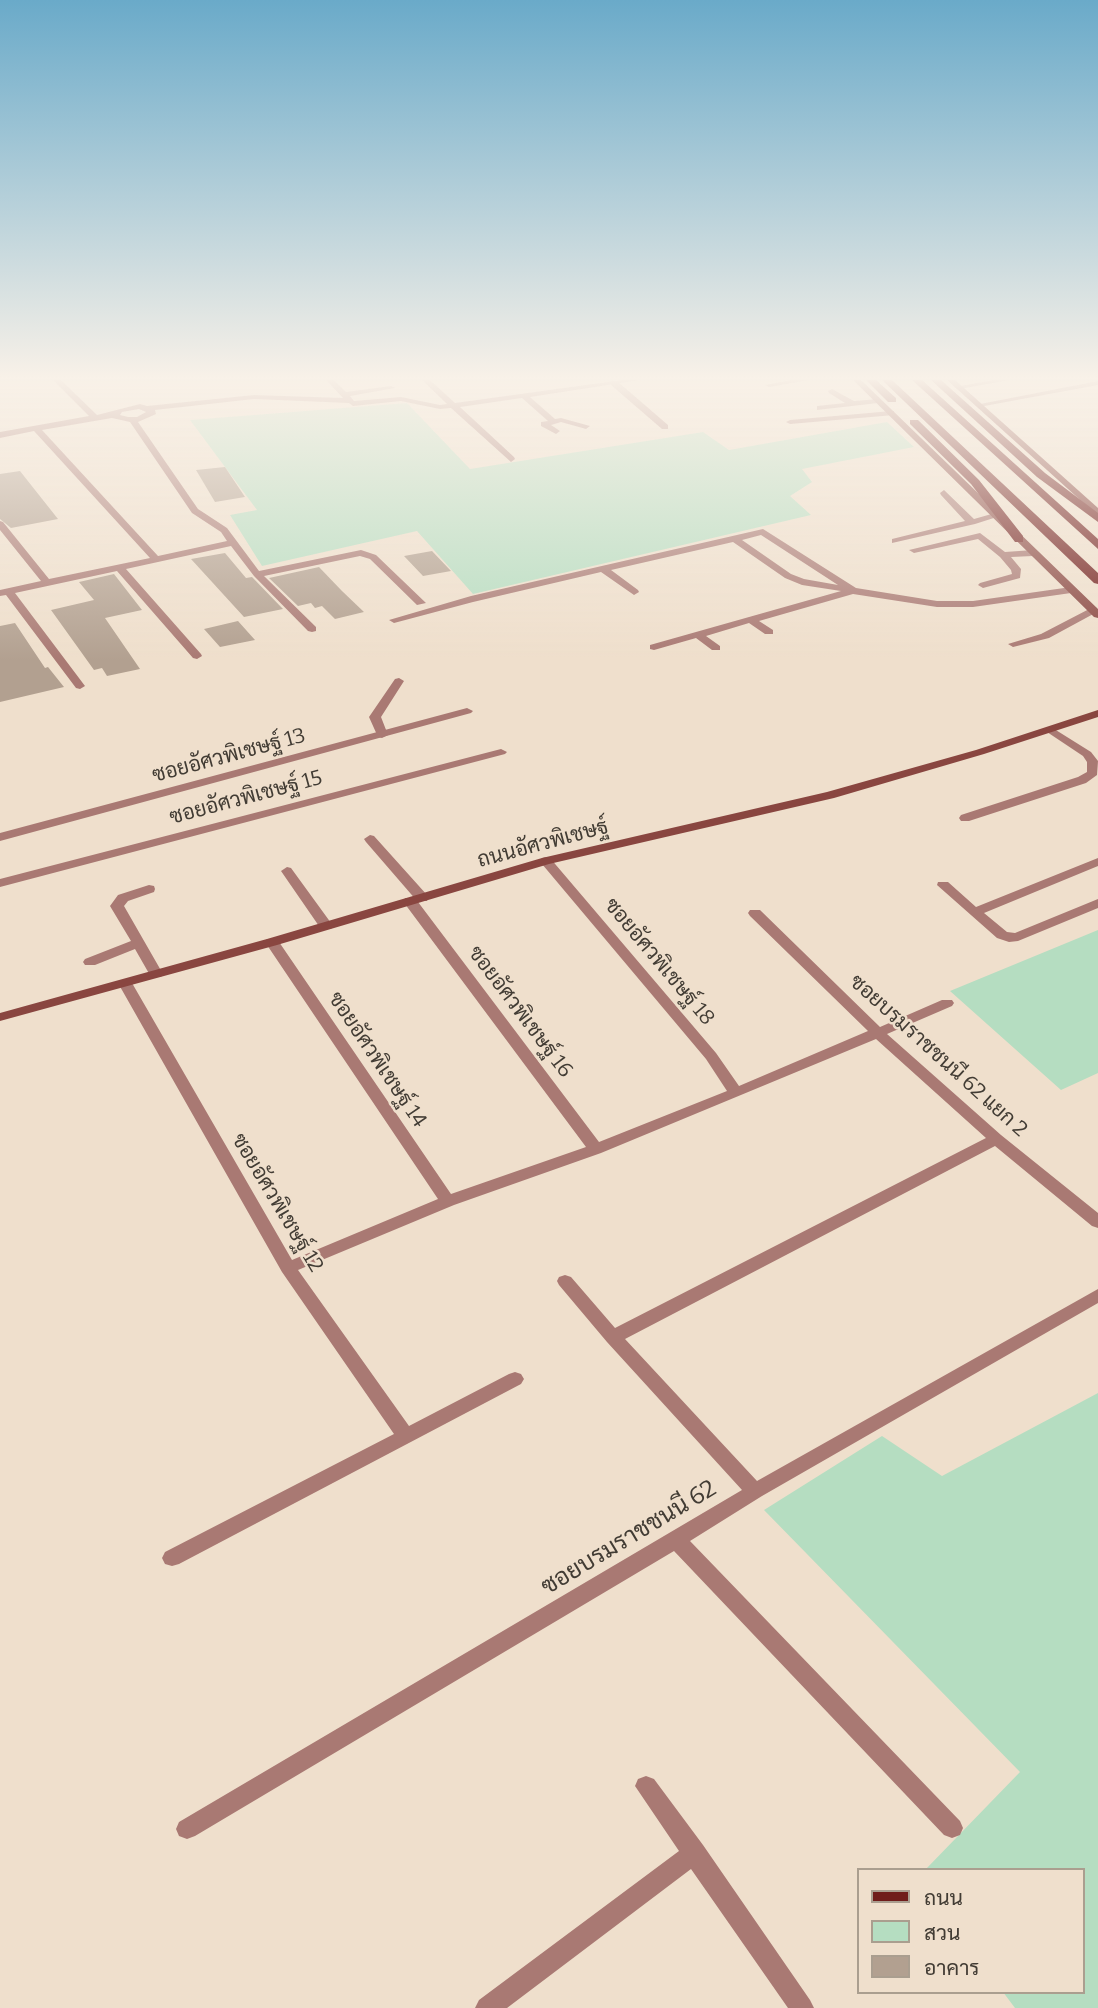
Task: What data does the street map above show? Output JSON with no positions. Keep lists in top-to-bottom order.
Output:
{
  "streets": {
    "main road": ["ถนนอัศวพิเชษฐ์"],
    "street": [
      "ซอยอัศวพิเชษฐ์ 13",
      "ซอยอัศวพิเชษฐ์ 15",
      "ซอยอัศวพิเชษฐ์ 18",
      "ซอยอัศวพิเชษฐ์ 16",
      "ซอยบรมราชชนนี 62 แยก 2",
      "ซอยอัศวพิเชษฐ์ 14",
      "ซอยอัศวพิเชษฐ์ 12",
      "ซอยบรมราชชนนี 62"
    ]
  },
  "crossings": [
    ["ถนนอัศวพิเชษฐ์", "ซอยอัศวพิเชษฐ์ 18"],
    ["ถนนอัศวพิเชษฐ์", "ซอยอัศวพิเชษฐ์ 16"],
    ["ถนนอัศวพิเชษฐ์", "ซอยอัศวพิเชษฐ์ 14"],
    ["ถนนอัศวพิเชษฐ์", "ซอยอัศวพิเชษฐ์ 12"]
  ],
  "legend": ["ถนน", "สวน", "อาคาร"]
}
